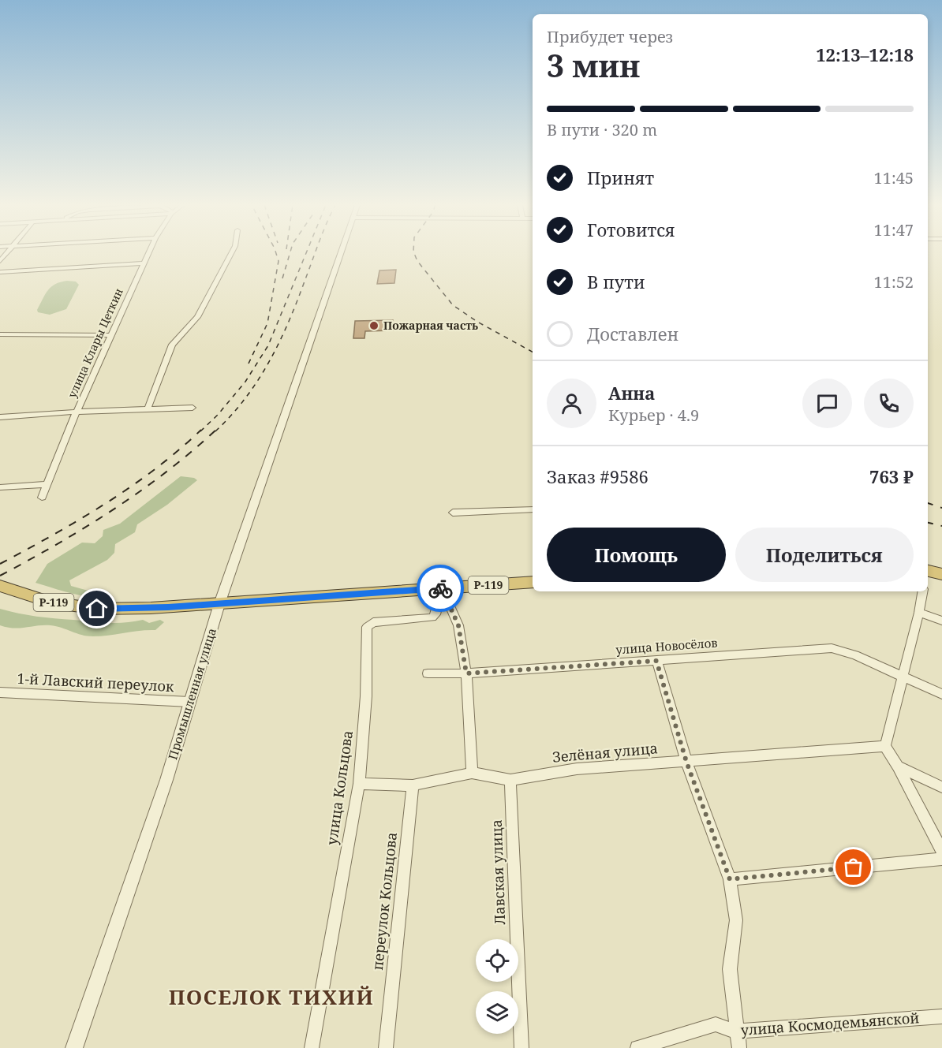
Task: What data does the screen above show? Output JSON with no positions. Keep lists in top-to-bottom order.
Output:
{
  "streets": {
    "highway": ["Р-119"],
    "street": [
      "улица Клары Цеткин",
      "улица Новосёлов",
      "1-й Лавский переулок",
      "Промышленная улица",
      "Зелёная улица",
      "улица Кольцова",
      "Лавская улица",
      "переулок Кольцова",
      "улица Космодемьянской"
    ]
  },
  "crossings": [
    ["Р-119", "Промышленная улица"],
    ["Р-119", "улица Кольцова"],
    ["1-й Лавский переулок", "Промышленная улица"],
    ["Зелёная улица", "улица Кольцова"],
    ["Зелёная улица", "Лавская улица"],
    ["Зелёная улица", "переулок Кольцова"]
  ],
  "districts": ["ПОСЕЛОК ТИХИЙ"],
  "places": ["Пожарная часть"],
  "page": {
    "heading": ["3 мин", "Прибудет через", "12:13–12:18"],
    "panel": [
      "Анна",
      "Курьер · 4.9",
      "Заказ #9586",
      "763 ₽"
    ],
    "bar": "В пути · 320 m",
    "list": [
      ["Принят", "11:45"],
      ["Готовится", "11:47"],
      ["В пути", "11:52"],
      "Доставлен"
    ],
    "buttons": ["Помощь", "Поделиться"]
  }
}
